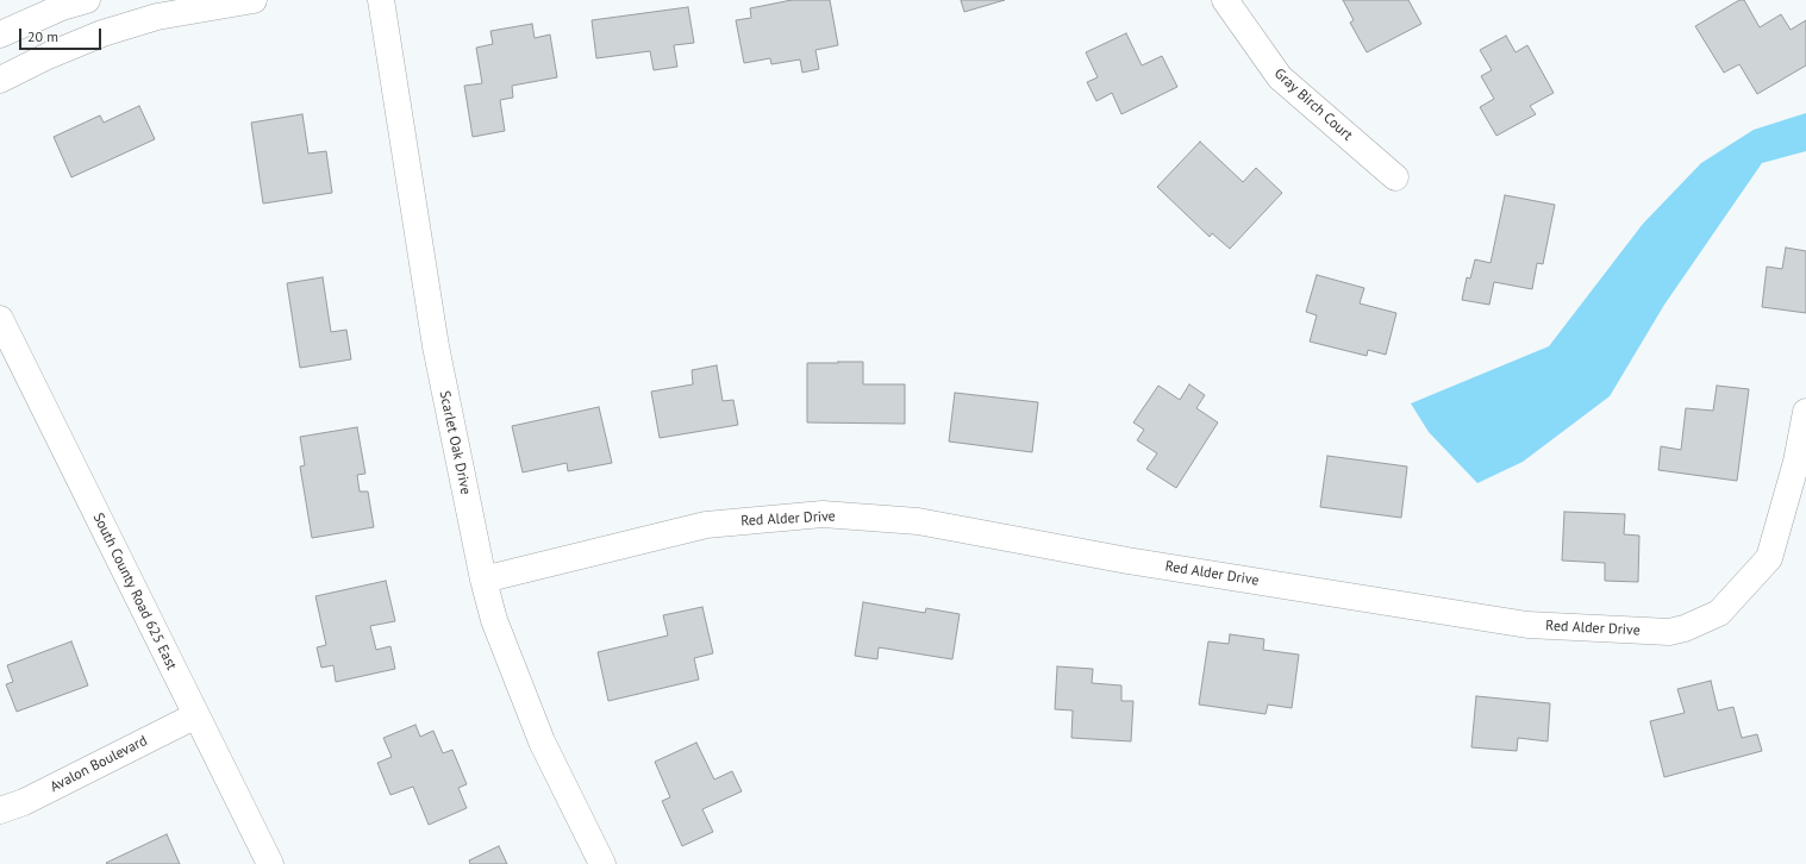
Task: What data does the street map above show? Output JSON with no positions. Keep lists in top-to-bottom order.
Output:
{
  "streets": {
    "street": [
      "Gray Birch Court",
      "Scarlet Oak Drive",
      "Red Alder Drive",
      "South County Road 625 East",
      "Avalon Boulevard"
    ]
  },
  "crossings": [
    ["Scarlet Oak Drive", "Red Alder Drive"],
    ["South County Road 625 East", "Avalon Boulevard"]
  ],
  "scale_bar": "20 m"
}
